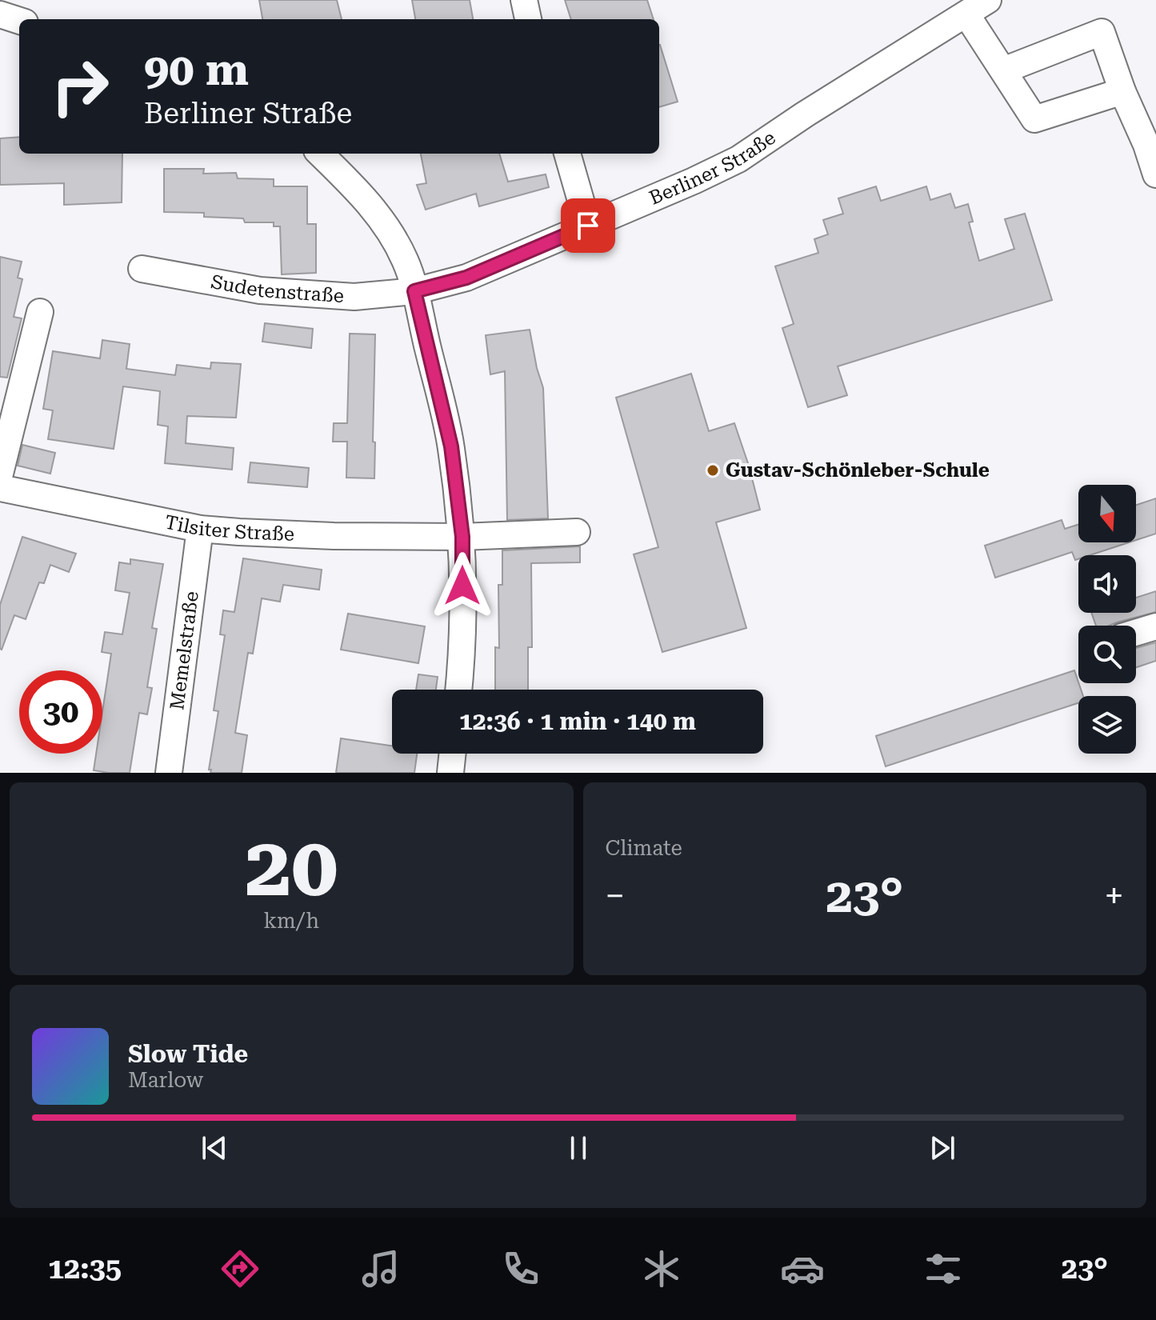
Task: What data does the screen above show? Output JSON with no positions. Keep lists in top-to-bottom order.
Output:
{
  "streets": {
    "street": [
      "Berliner Straße",
      "Sudetenstraße",
      "Tilsiter Straße",
      "Memelstraße"
    ]
  },
  "crossings": [
    ["Berliner Straße", "Sudetenstraße"],
    ["Tilsiter Straße", "Memelstraße"]
  ],
  "places": ["Gustav-Schönleber-Schule"],
  "north": "bottom",
  "page": {
    "turn": ["90 m", "Berliner Straße"],
    "limit": "30",
    "trip": "12:36 · 1 min · 140 m",
    "tile": [
      ["20", "km/h"],
      "Climate"
    ],
    "heat": ["−", "23°", "+"],
    "song": ["Slow Tide", "Marlow"],
    "tabs": ["12:35", "23°"]
  }
}
